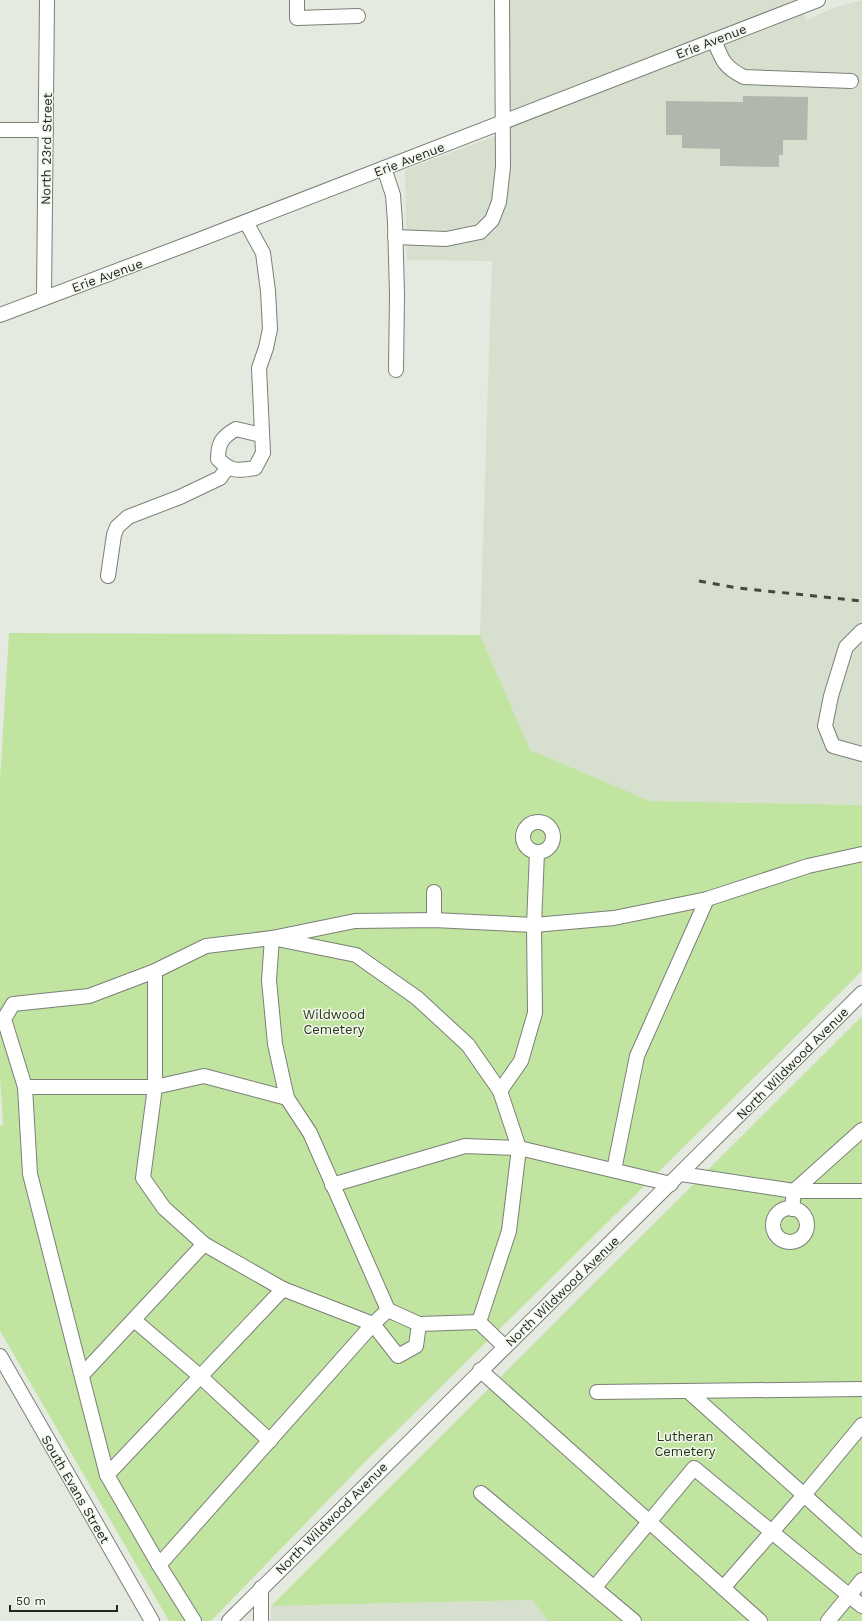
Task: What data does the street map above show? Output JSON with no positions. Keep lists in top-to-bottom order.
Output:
{
  "streets": {
    "street": [
      "Erie Avenue",
      "North 23rd Street",
      "North Wildwood Avenue",
      "South Evans Street"
    ]
  },
  "crossings": [
    ["Erie Avenue", "North 23rd Street"]
  ],
  "parks": ["Wildwood Cemetery", "Lutheran Cemetery"],
  "scale_bar": "50 m"
}
